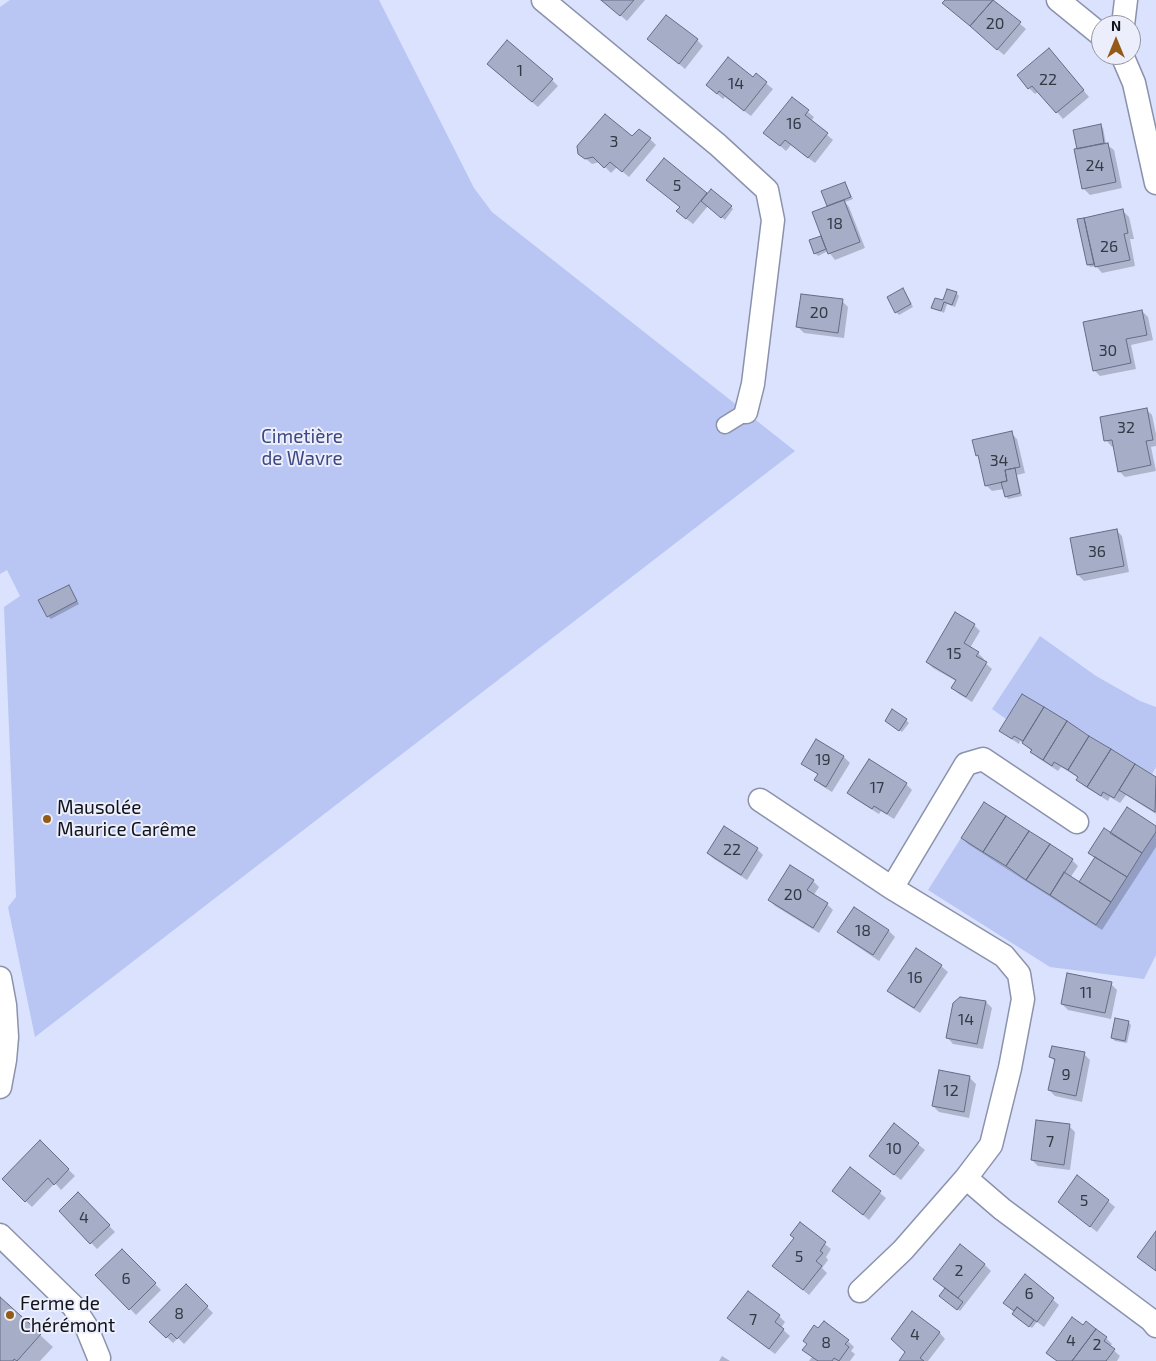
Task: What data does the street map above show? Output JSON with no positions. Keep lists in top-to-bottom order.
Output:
{
  "parks": ["Cimetière de Wavre"],
  "places": ["Mausolée Maurice Carême", "Ferme de Chérémont"],
  "house_numbers": [
    "20",
    "1",
    "22",
    "14",
    "16",
    "3",
    "24",
    "5",
    "18",
    "26",
    "20",
    "30",
    "32",
    "34",
    "36",
    "15",
    "19",
    "17",
    "22",
    "20",
    "18",
    "16",
    "11",
    "14",
    "9",
    "12",
    "7",
    "10",
    "5",
    "4",
    "5",
    "2",
    "6",
    "6",
    "8",
    "7",
    "4",
    "4",
    "8",
    "2"
  ],
  "north": "top"
}
